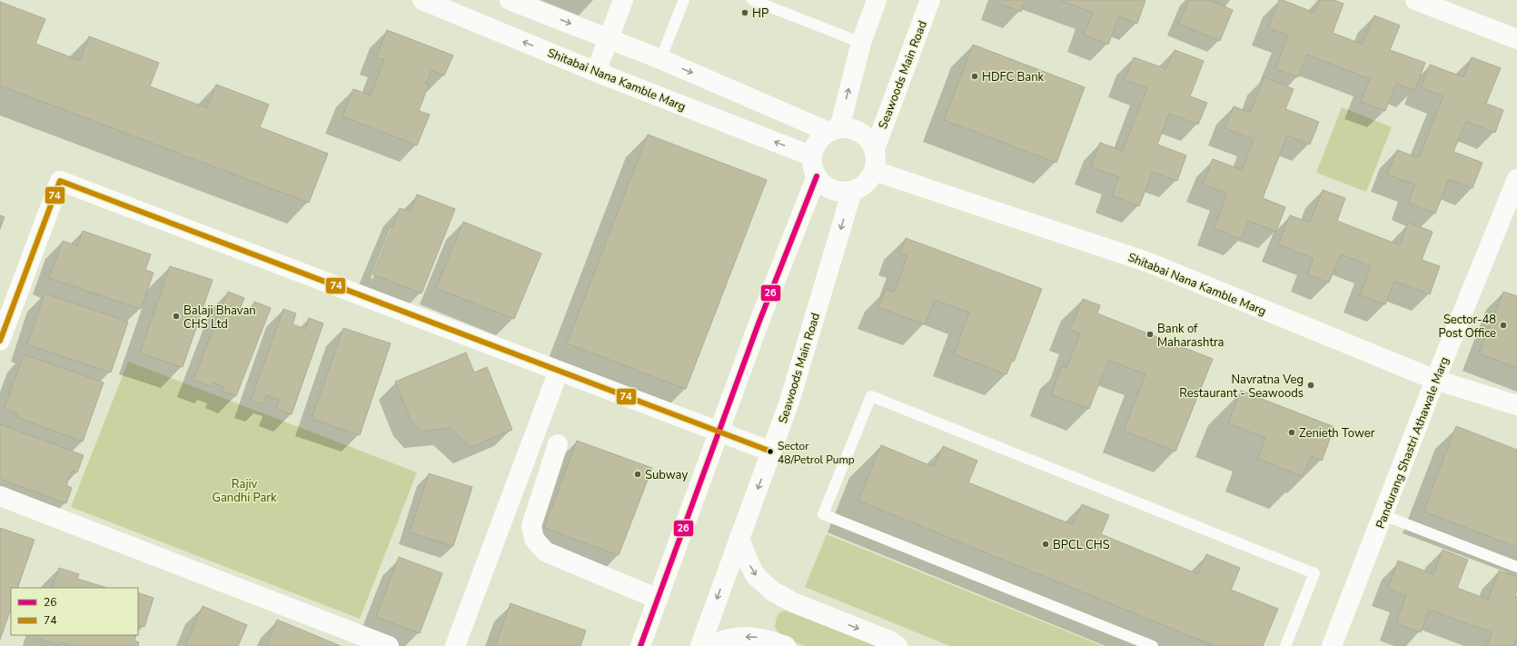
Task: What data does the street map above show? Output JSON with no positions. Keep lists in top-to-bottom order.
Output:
{
  "streets": {
    "street": ["Seawoods Main Road", "Shitabai Nana Kamble Marg", "Pandurang Shastri Athawale Marg"]
  },
  "crossings": [
    ["Seawoods Main Road", "Shitabai Nana Kamble Marg"],
    ["Shitabai Nana Kamble Marg", "Pandurang Shastri Athawale Marg"]
  ],
  "parks": ["Rajiv Gandhi Park"],
  "places": [
    "HP",
    "HDFC Bank",
    "Balaji Bhavan CHS Ltd",
    "Sector-48 Post Office",
    "Bank of Maharashtra",
    "Navratna Veg Restaurant - Seawoods",
    "Zenieth Tower",
    "Sector 48/Petrol Pump",
    "Subway",
    "BPCL CHS"
  ],
  "lines": ["transit line 26", "transit line 74"],
  "legend": ["26", "74"]
}
